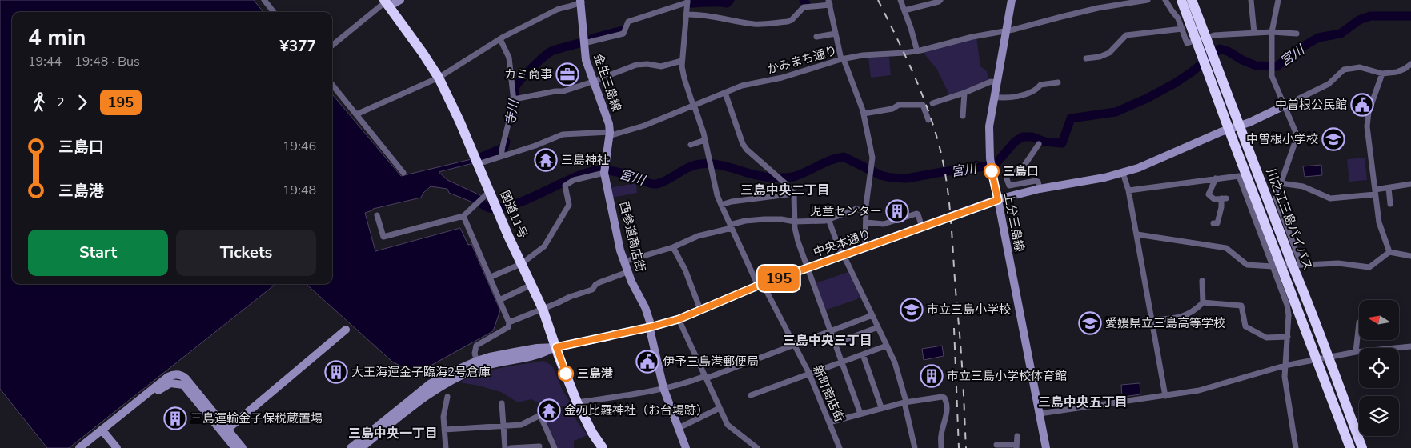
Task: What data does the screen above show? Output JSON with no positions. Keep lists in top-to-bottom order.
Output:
{
  "streets": {
    "highway": ["国道11号", "川之江三島バイパス"],
    "street": [
      "かみまち通り",
      "金生三島線",
      "上分三島線",
      "西参道商店街",
      "中央本通り",
      "新町商店街"
    ]
  },
  "crossings": [
    ["かみまち通り", "金生三島線"],
    ["かみまち通り", "国道11号"],
    ["かみまち通り", "上分三島線"],
    ["かみまち通り", "新町商店街"],
    ["金生三島線", "西参道商店街"],
    ["国道11号", "中央本通り"],
    ["川之江三島バイパス", "中央本通り"],
    ["上分三島線", "中央本通り"],
    ["西参道商店街", "中央本通り"],
    ["中央本通り", "新町商店街"]
  ],
  "districts": [
    "三島中央二丁目",
    "三島中央三丁目",
    "三島中央五丁目",
    "三島中央一丁目"
  ],
  "water": ["宮川", "寺川"],
  "places": {
    "office": ["カミ商事"],
    "public building": ["中曽根公民館", "伊予三島港郵便局"],
    "school or university": ["中曽根小学校", "市立三島小学校", "愛媛県立三島高等学校"],
    "temple": ["三島神社", "金刀比羅神社（お台場跡）"],
    "other": ["三島口", "三島港"],
    "building": [
      "児童センター",
      "大王海運金子臨海2号倉庫",
      "市立三島小学校体育館",
      "三島運輸金子保税蔵置場"
    ]
  },
  "lines": ["bus line 195"],
  "north": "left",
  "page": {
    "on_map": "195",
    "heading": ["4 min", "19:44 – 19:48 · Bus", "¥377"],
    "legs": ["2", "195"],
    "list": [
      {
        "name": "三島口",
        "value": "19:46"
      },
      {
        "name": "三島港",
        "value": "19:48"
      }
    ],
    "buttons": ["Start", "Tickets"]
  }
}
